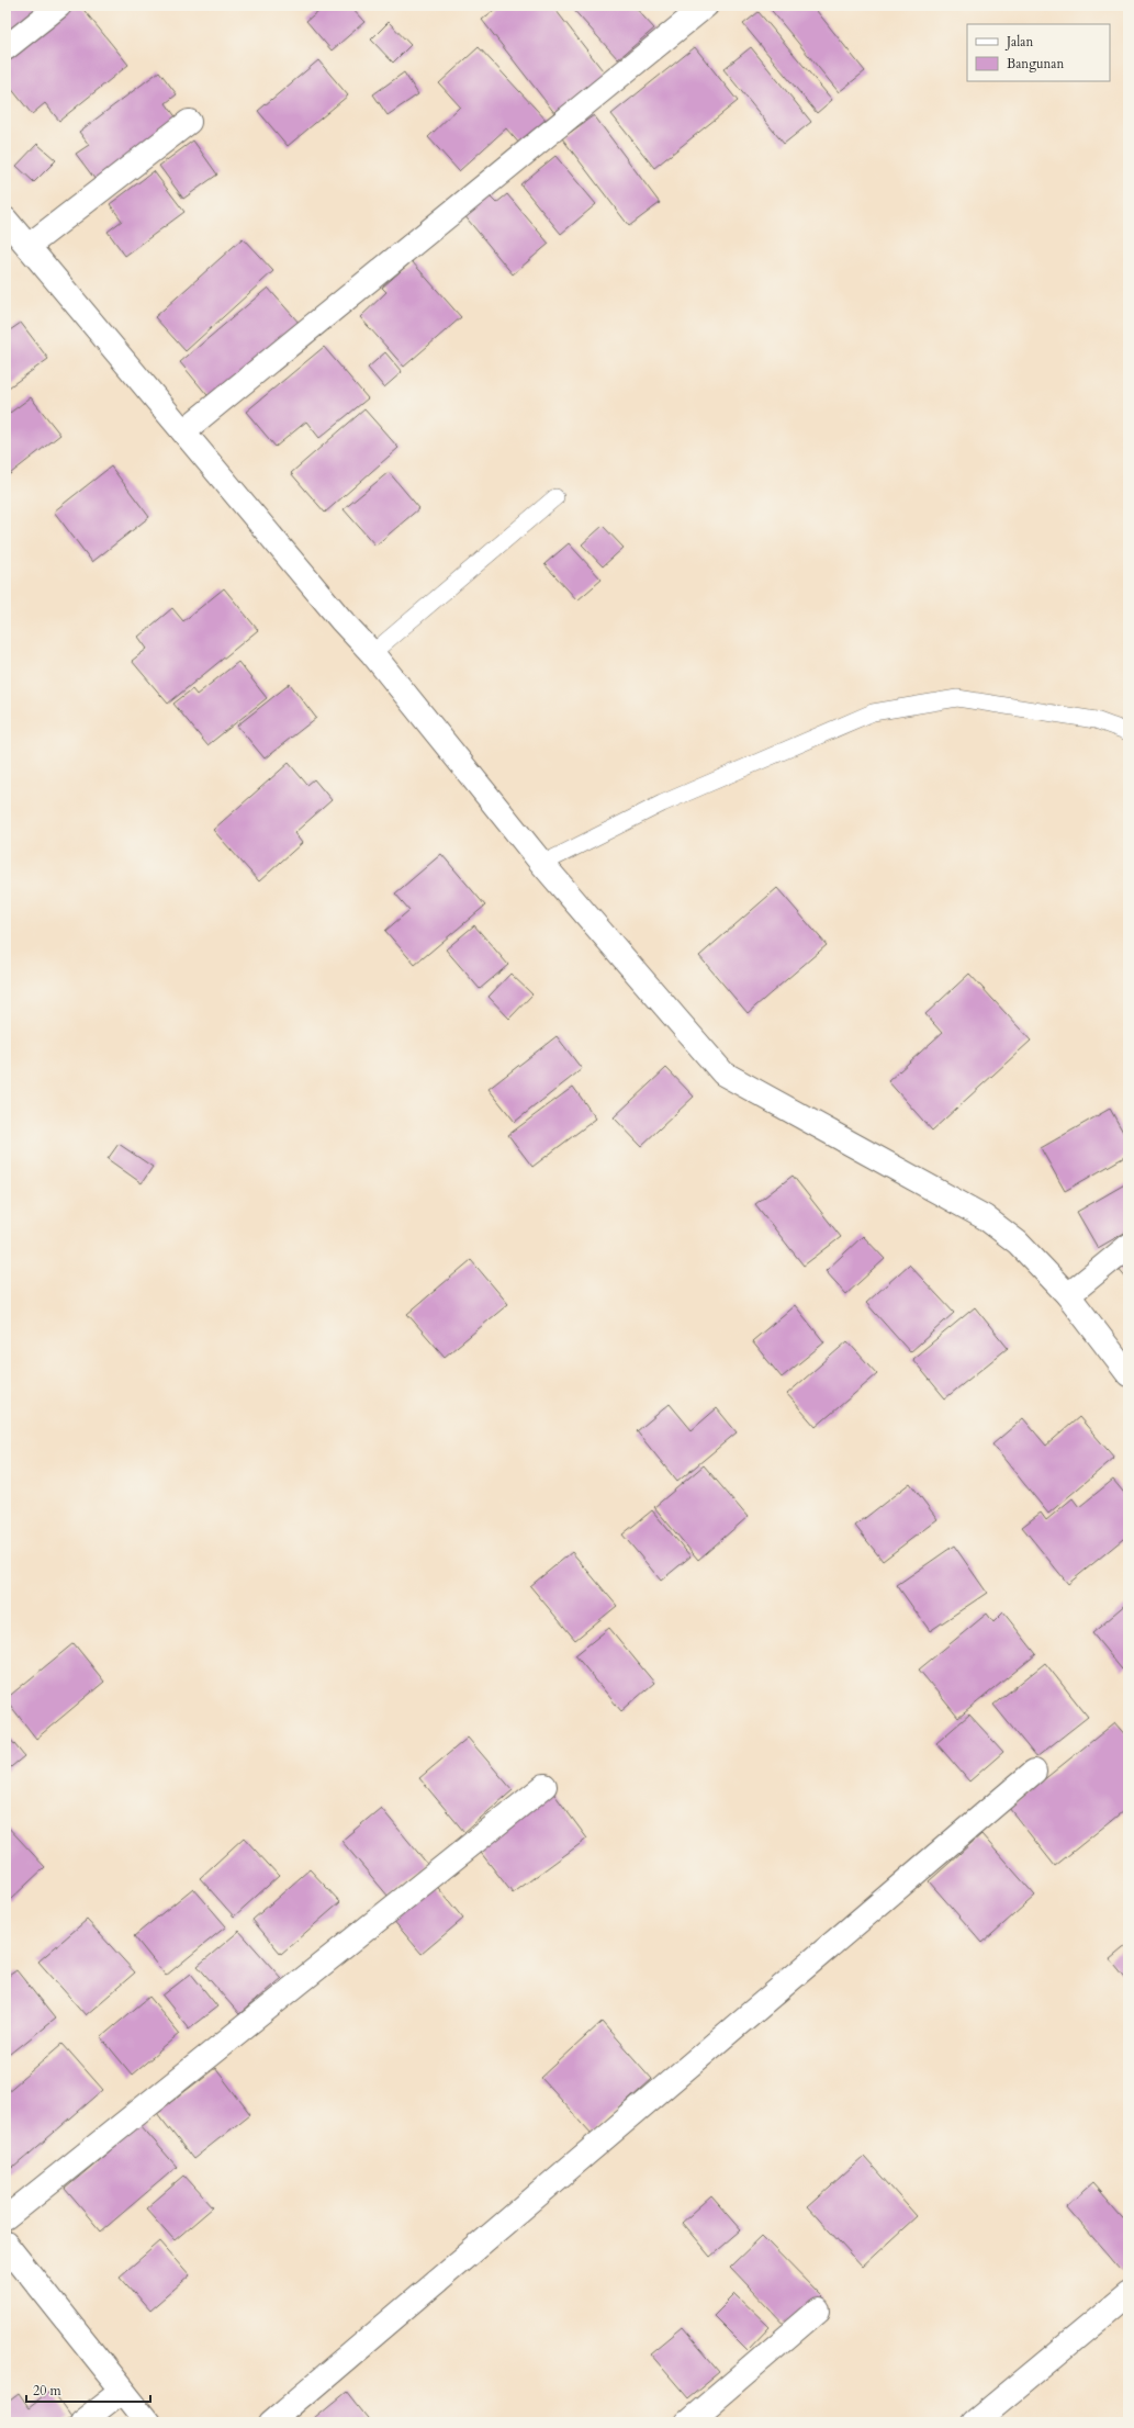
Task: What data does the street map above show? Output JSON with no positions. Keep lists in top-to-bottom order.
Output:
{
  "legend": ["Jalan", "Bangunan"],
  "scale_bar": "20 m"
}
